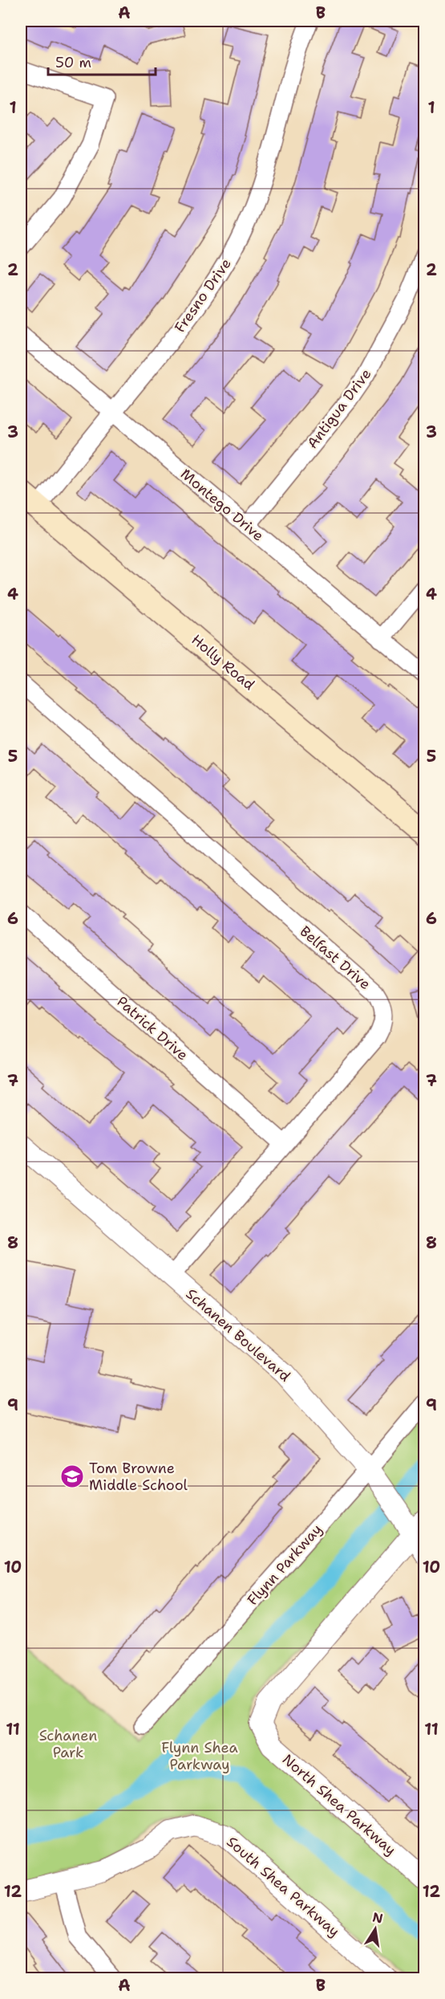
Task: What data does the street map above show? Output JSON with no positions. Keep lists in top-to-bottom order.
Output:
{
  "streets": {
    "main road": ["Holly Road"],
    "street": [
      "Fresno Drive",
      "Antigua Drive",
      "Montego Drive",
      "Belfast Drive",
      "Patrick Drive",
      "Schanen Boulevard",
      "Flynn Parkway",
      "North Shea Parkway",
      "South Shea Parkway"
    ]
  },
  "crossings": [
    ["Fresno Drive", "Montego Drive"],
    ["Fresno Drive", "Holly Road"],
    ["Antigua Drive", "Montego Drive"],
    ["Belfast Drive", "Patrick Drive"],
    ["Belfast Drive", "Schanen Boulevard"],
    ["Schanen Boulevard", "Flynn Parkway"],
    ["Schanen Boulevard", "North Shea Parkway"]
  ],
  "parks": ["Schanen Park", "Flynn Shea Parkway"],
  "places": {
    "school or university": ["Tom Browne Middle School"]
  },
  "scale_bar": "50 m",
  "north": "top",
  "grid": {
    "columns": ["A", "B"],
    "rows": [
      "1",
      "2",
      "3",
      "4",
      "5",
      "6",
      "7",
      "8",
      "9",
      "10",
      "11",
      "12"
    ]
  }
}
